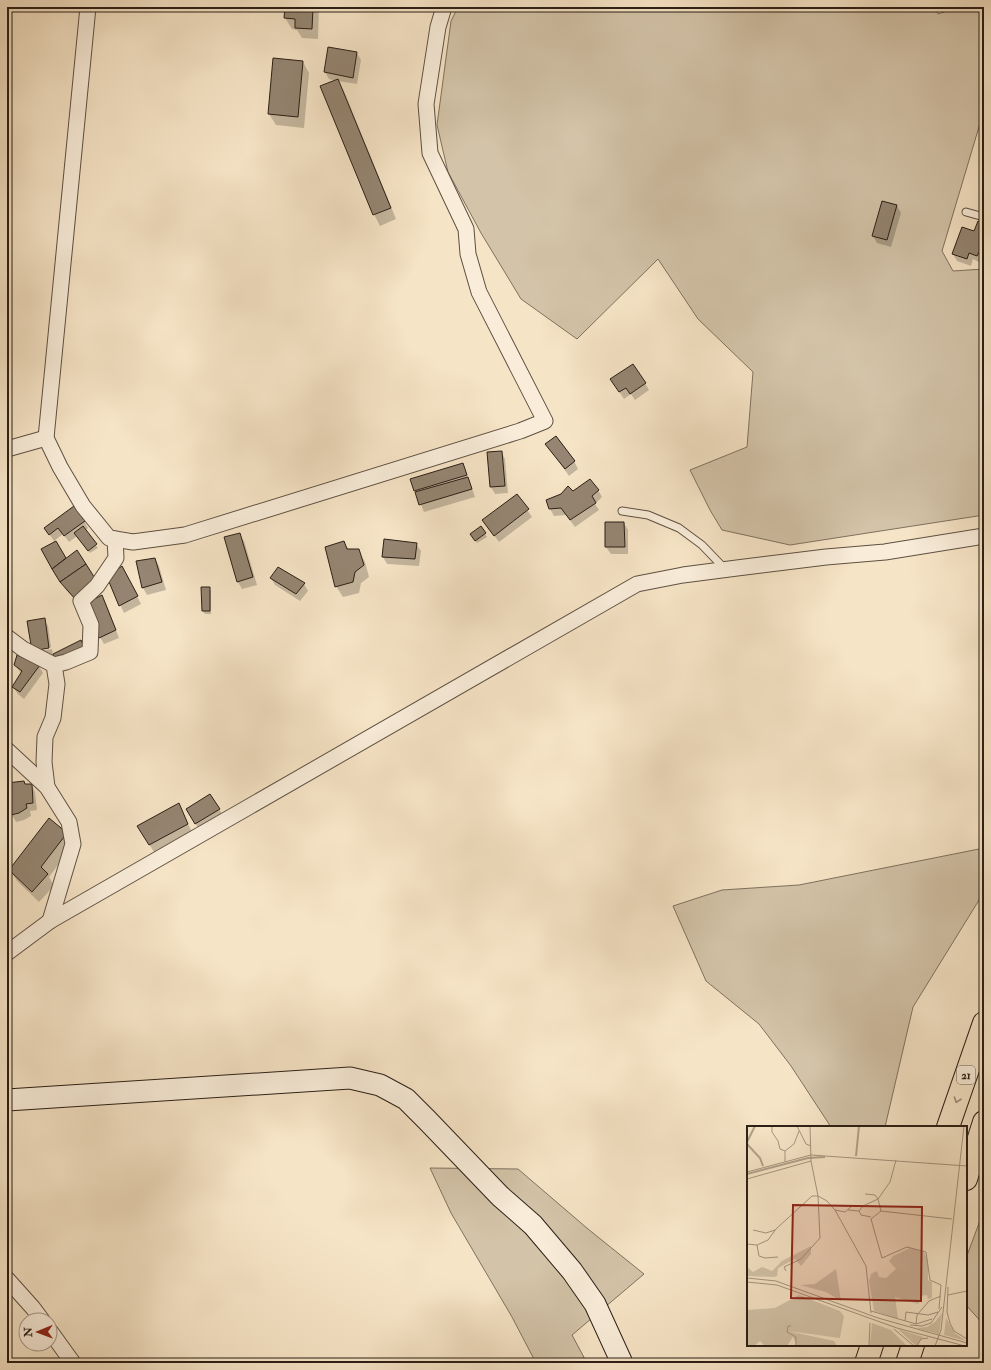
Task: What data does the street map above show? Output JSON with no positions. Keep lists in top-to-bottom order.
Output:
{
  "streets": {
    "highway": ["21"]
  },
  "north": "left"
}
